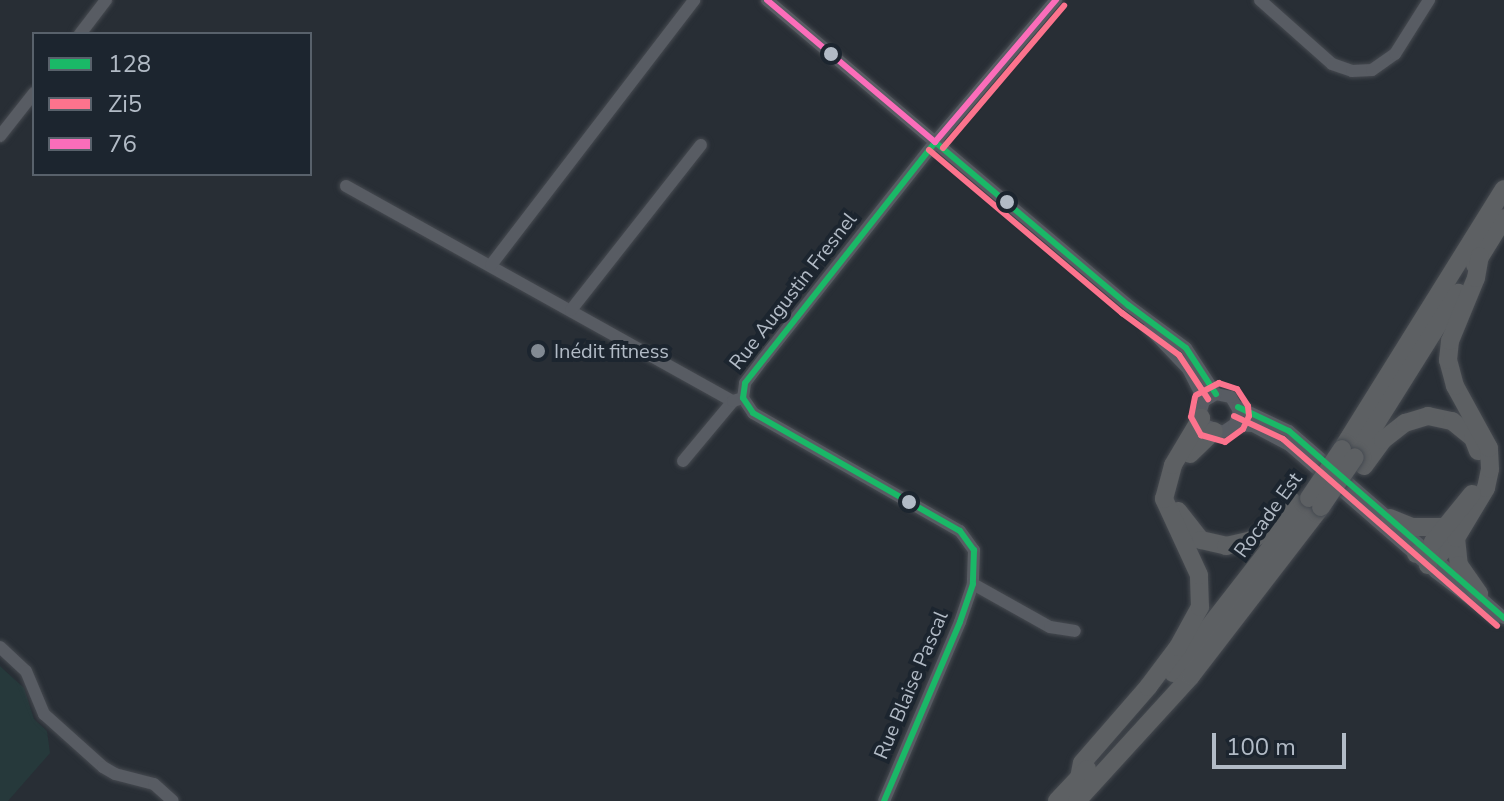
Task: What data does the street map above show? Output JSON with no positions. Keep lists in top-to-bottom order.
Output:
{
  "streets": {
    "highway": ["Rocade Est"],
    "street": ["Rue Augustin Fresnel", "Rue Blaise Pascal"]
  },
  "places": ["Inédit fitness"],
  "lines": ["transit line 76", "transit line Zi5", "transit line 128"],
  "legend": ["128", "Zi5", "76"],
  "scale_bar": "100 m"
}
